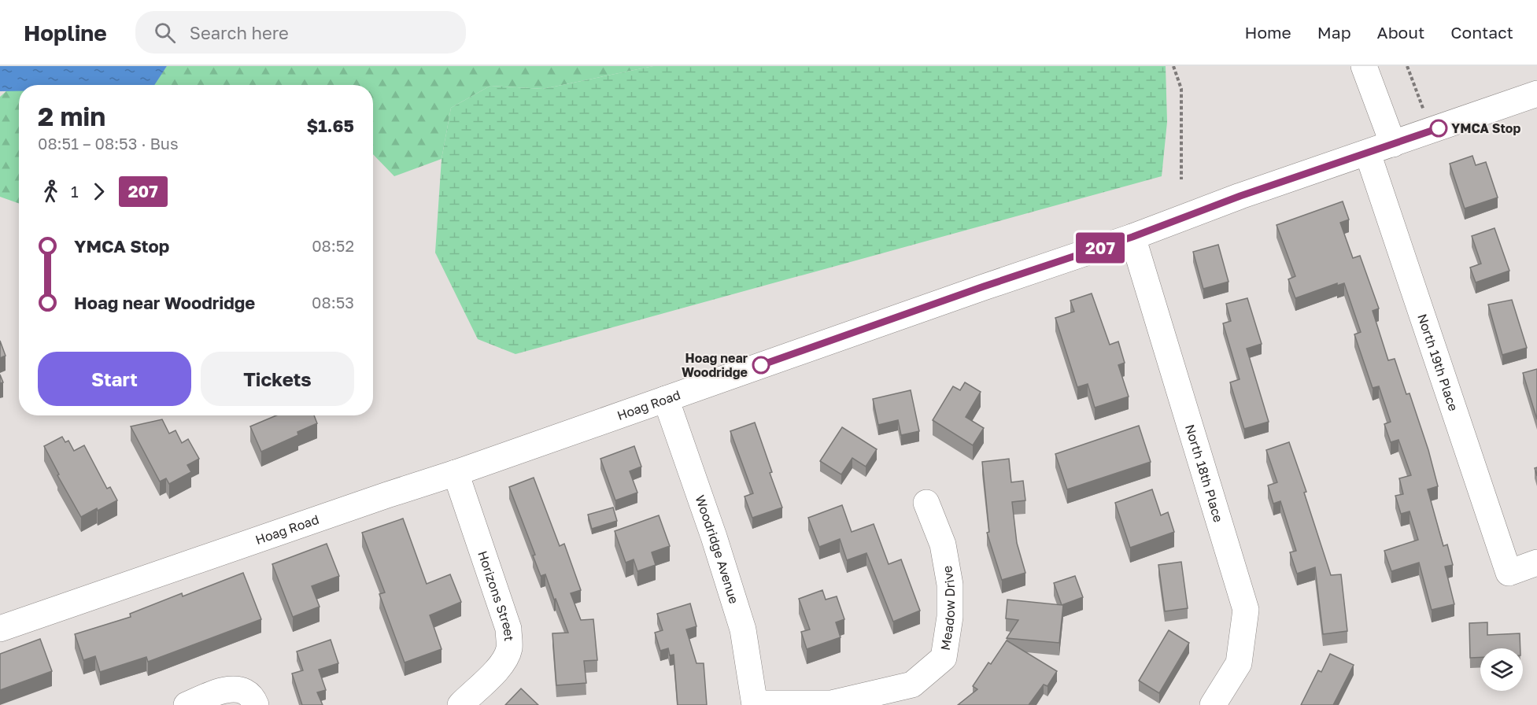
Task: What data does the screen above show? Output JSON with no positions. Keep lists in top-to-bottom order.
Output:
{
  "streets": {
    "street": [
      "North 19th Place",
      "Hoag Road",
      "North 18th Place",
      "Woodridge Avenue",
      "Horizons Street",
      "Meadow Drive"
    ]
  },
  "crossings": [
    ["North 19th Place", "Hoag Road"],
    ["Hoag Road", "North 18th Place"],
    ["Hoag Road", "Woodridge Avenue"],
    ["Hoag Road", "Horizons Street"],
    ["Woodridge Avenue", "Meadow Drive"]
  ],
  "places": ["YMCA Stop", "Hoag near Woodridge"],
  "lines": ["bus line 207"],
  "page": {
    "header": "Hopline",
    "search": "Search here",
    "nav": [
      "Home",
      "Map",
      "About",
      "Contact"
    ],
    "on_map": "207",
    "heading": ["2 min", "08:51 – 08:53 · Bus", "$1.65"],
    "legs": ["1", "207"],
    "list": [
      {
        "name": "YMCA Stop",
        "value": "08:52"
      },
      {
        "name": "Hoag near Woodridge",
        "value": "08:53"
      }
    ],
    "buttons": ["Start", "Tickets"]
  }
}
